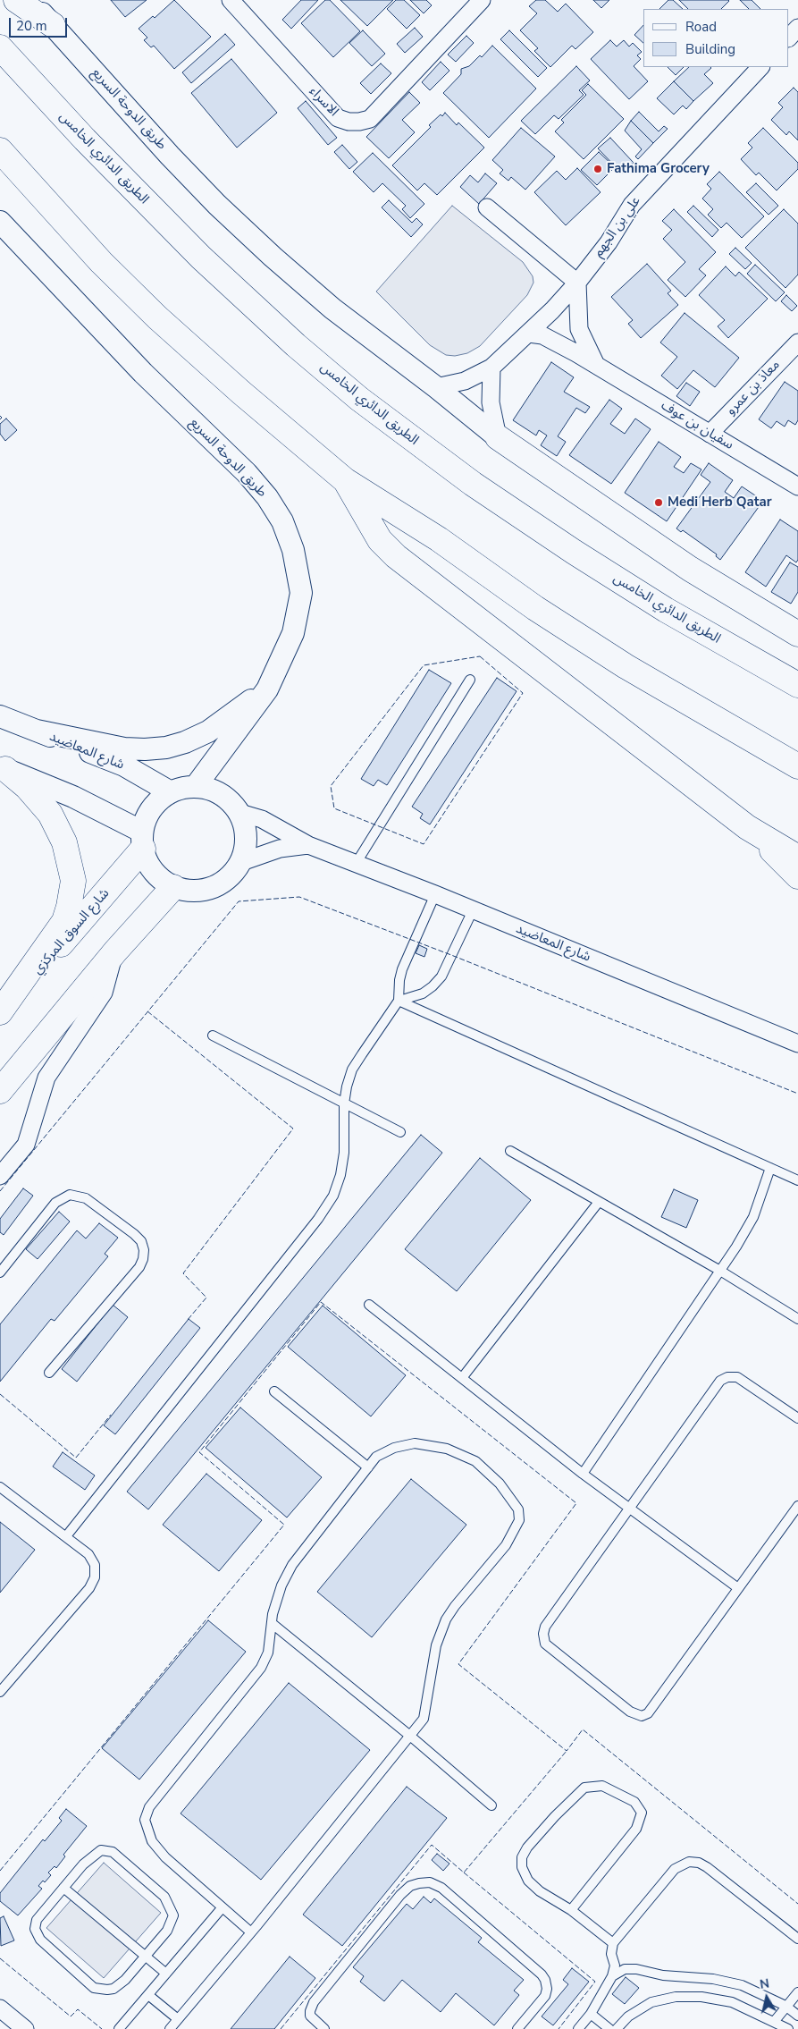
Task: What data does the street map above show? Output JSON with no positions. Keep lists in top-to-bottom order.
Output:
{
  "streets": {
    "main road": ["الطريق الدائري الخامس", "شارع السوق المركزي"],
    "street": [
      "الاسراء",
      "طريق الدوحة السريع",
      "علي بن الجهم",
      "معاذ بن عمرو",
      "سفيان بن عوف",
      "شارع المعاضيد"
    ]
  },
  "crossings": [
    ["طريق الدوحة السريع", "علي بن الجهم"],
    ["طريق الدوحة السريع", "شارع المعاضيد"],
    ["طريق الدوحة السريع", "شارع السوق المركزي"],
    ["علي بن الجهم", "سفيان بن عوف"],
    ["معاذ بن عمرو", "سفيان بن عوف"],
    ["شارع المعاضيد", "شارع السوق المركزي"]
  ],
  "places": ["Fathima Grocery", "Medi Herb Qatar"],
  "legend": ["Road", "Building"],
  "scale_bar": "20 m",
  "north": "top"
}
